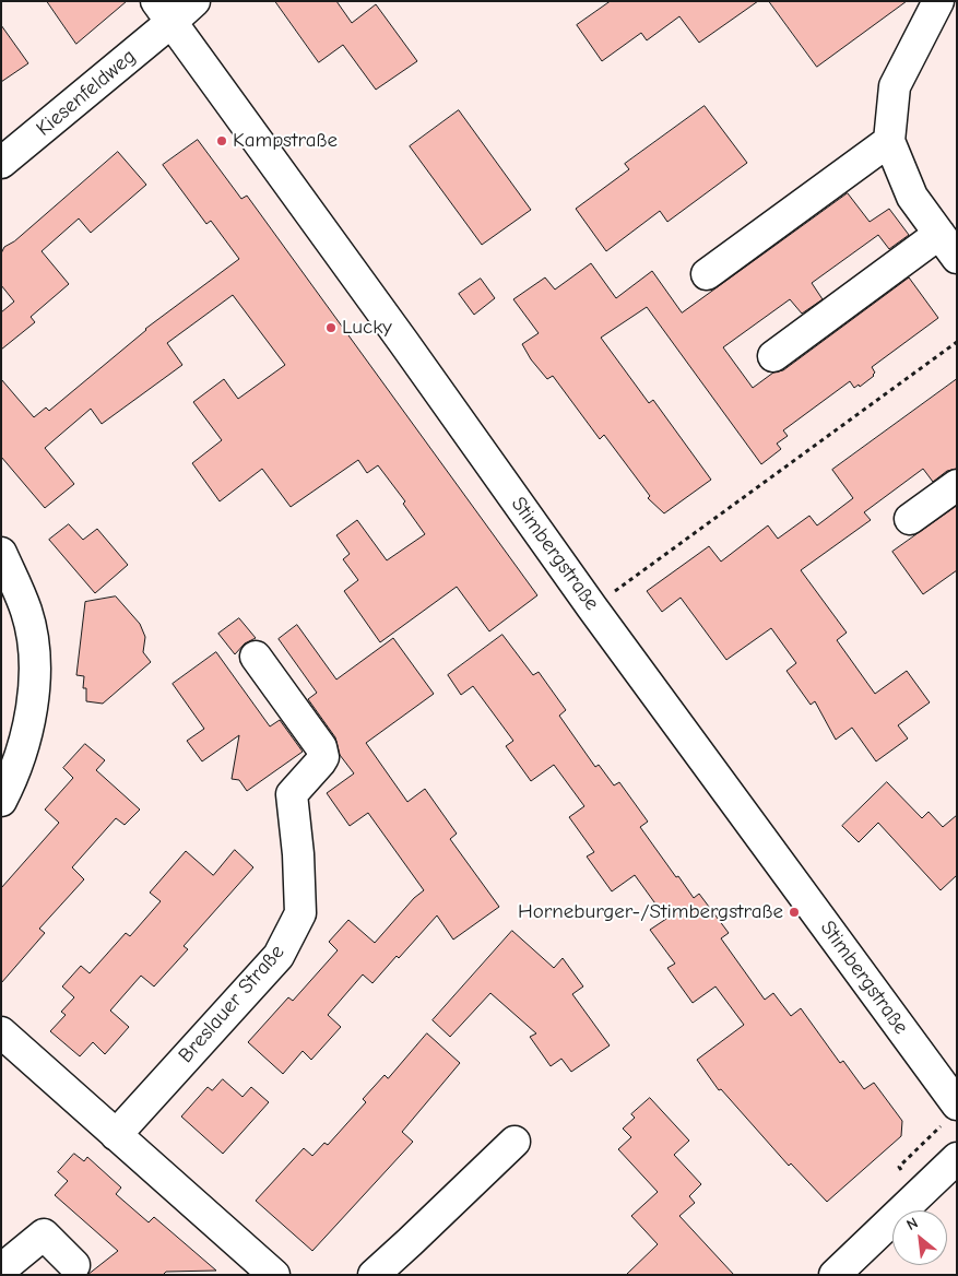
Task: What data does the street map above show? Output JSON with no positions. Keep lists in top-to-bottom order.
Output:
{
  "streets": {
    "street": ["Kiesenfeldweg", "Stimbergstraße", "Breslauer Straße"]
  },
  "crossings": [
    ["Kiesenfeldweg", "Stimbergstraße"]
  ],
  "places": ["Kampstraße", "Lucky", "Horneburger-/Stimbergstraße"],
  "north": "top left"
}
